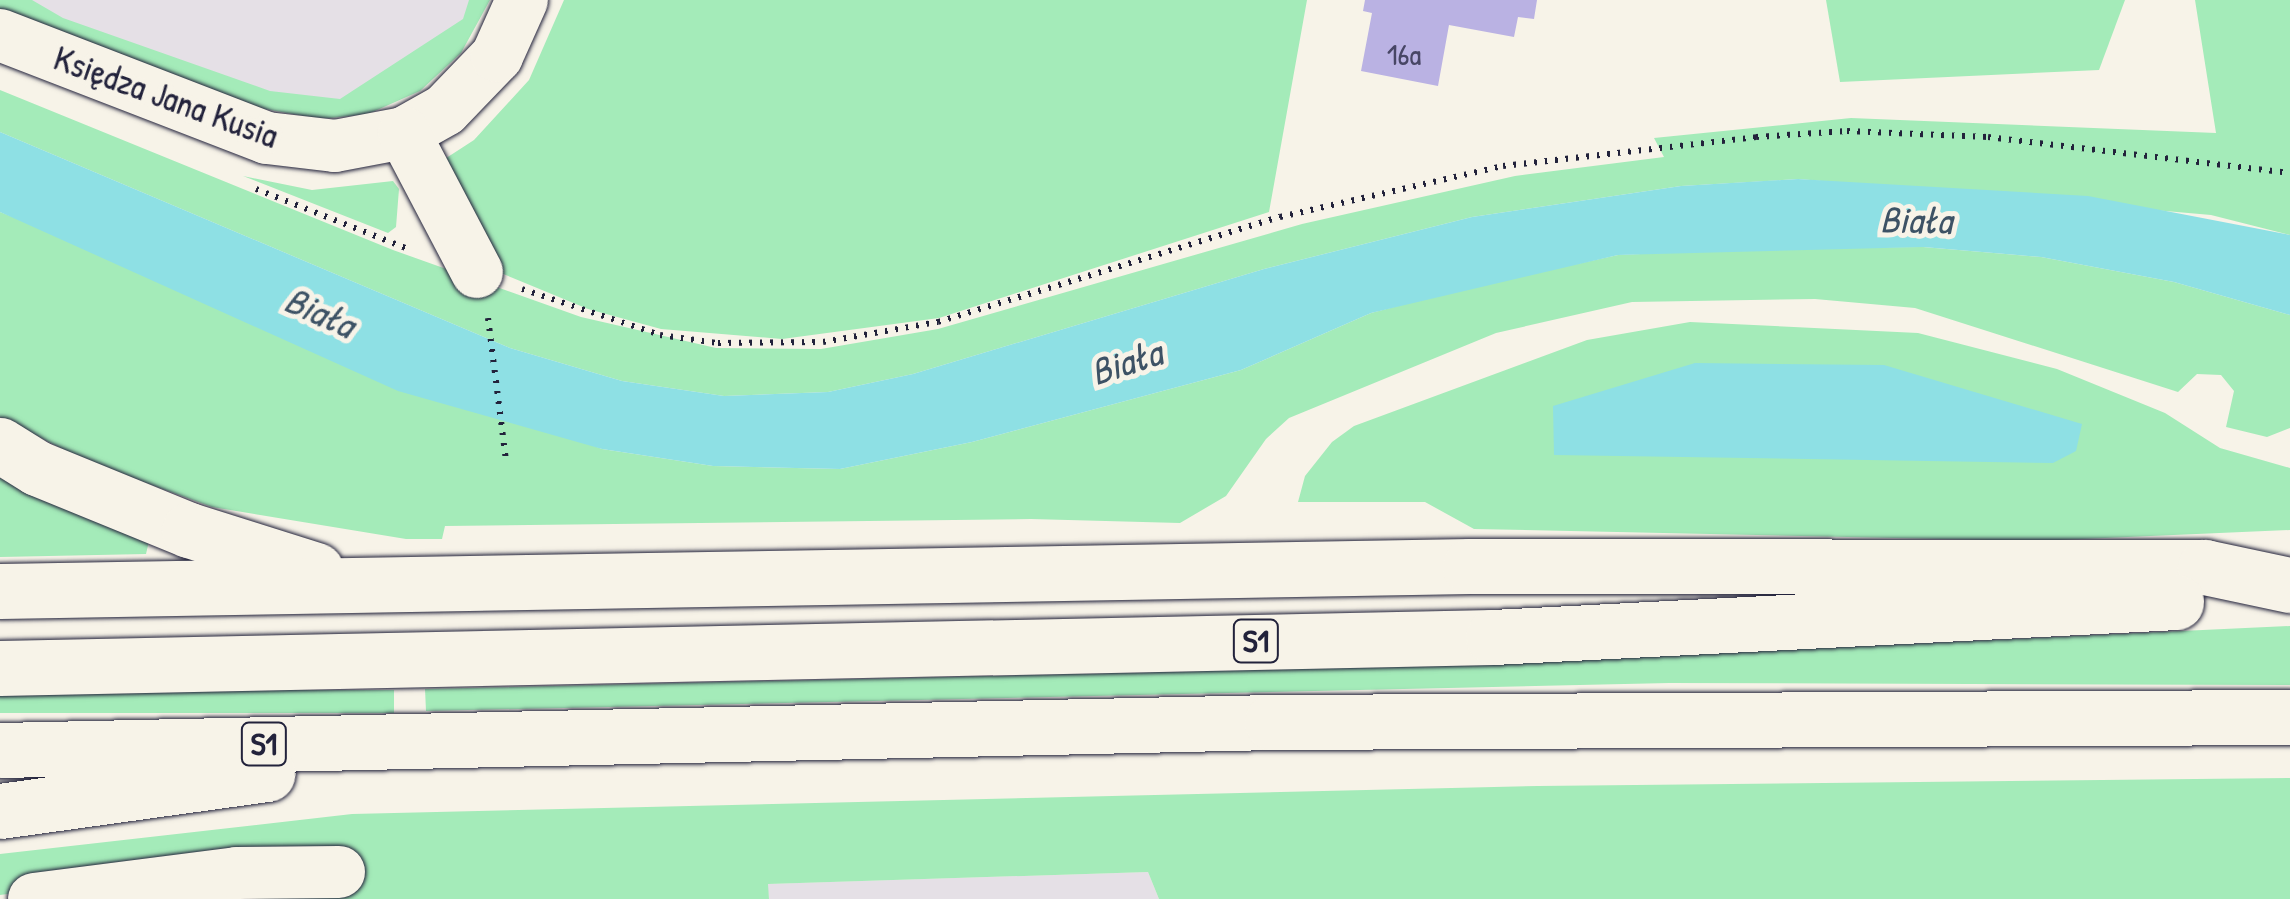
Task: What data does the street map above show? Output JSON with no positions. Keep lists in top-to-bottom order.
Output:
{
  "streets": {
    "highway": ["S1"],
    "street": ["Księdza Jana Kusia"]
  },
  "water": ["Biała"],
  "house_numbers": ["16a"]
}
